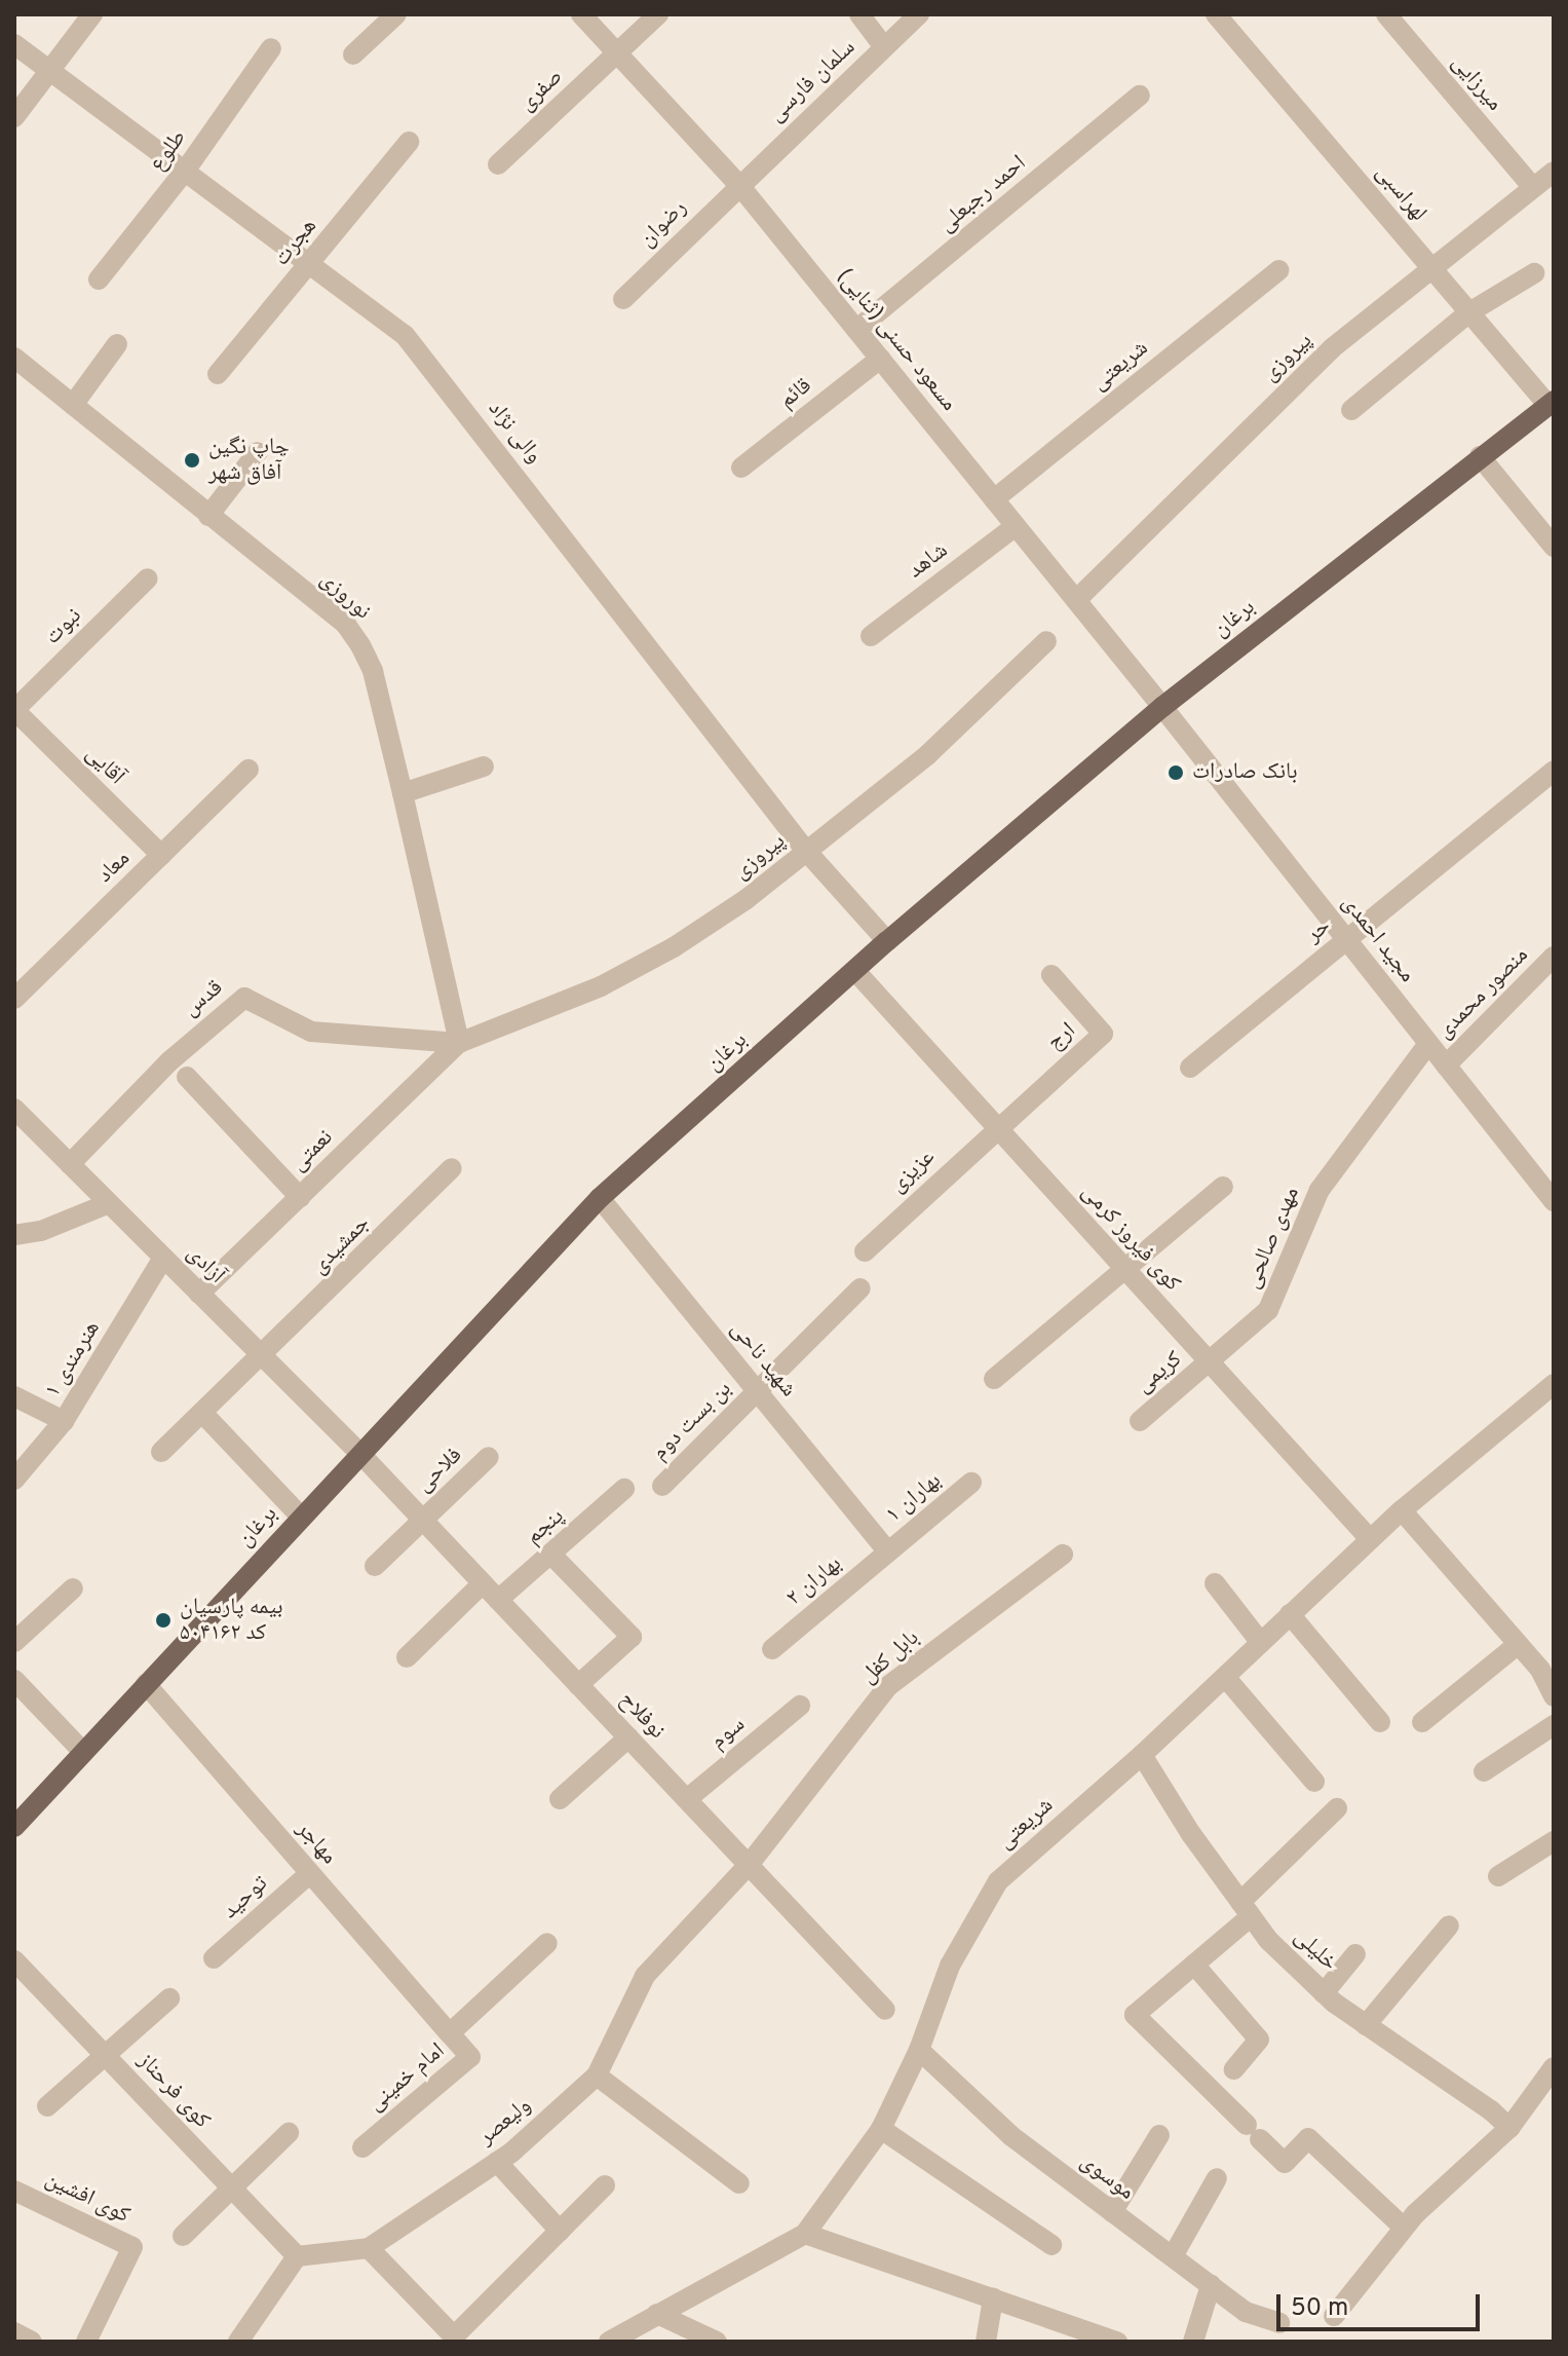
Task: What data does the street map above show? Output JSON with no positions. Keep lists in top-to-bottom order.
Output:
{
  "streets": {
    "main road": ["برغان"],
    "street": [
      "سلمان فارسی",
      "میرزایی",
      "صفری",
      "طلوع",
      "لهراسبی",
      "احمد رجبعلی",
      "رضوان",
      "هجرت",
      "مسعود حسنی (ثنایی)",
      "پیروزی",
      "شریعتی",
      "قائم",
      "والی نژاد",
      "شاهد",
      "نوروزی",
      "نبوت",
      "آقایی",
      "معاد",
      "حر",
      "مجید احمدی",
      "منصور محمدی",
      "قدس",
      "ارج",
      "نعمتی",
      "عزیزی",
      "کوی فیروز کرمی",
      "مهدی صالحی",
      "جمشیدی",
      "آزادی",
      "هنرمندی ۱",
      "شهید ناحی",
      "کریمی",
      "بن بست دوم",
      "فلاحی",
      "بهاران ۱",
      "پنجم",
      "بهاران ۲",
      "بابل کفل",
      "نوفلاح",
      "سوم",
      "مهاجر",
      "توحید",
      "خلیلی",
      "امام خمینی",
      "کوی فرحناز",
      "ولیعصر",
      "موسوی",
      "کوی افشین"
    ]
  },
  "crossings": [
    ["سلمان فارسی", "رضوان"],
    ["سلمان فارسی", "مسعود حسنی (ثنایی)"],
    ["میرزایی", "پیروزی"],
    ["صفری", "مسعود حسنی (ثنایی)"],
    ["طلوع", "والی نژاد"],
    ["لهراسبی", "پیروزی"],
    ["لهراسبی", "برغان"],
    ["احمد رجبعلی", "مسعود حسنی (ثنایی)"],
    ["رضوان", "مسعود حسنی (ثنایی)"],
    ["هجرت", "والی نژاد"],
    ["مسعود حسنی (ثنایی)", "پیروزی"],
    ["مسعود حسنی (ثنایی)", "شریعتی"],
    ["مسعود حسنی (ثنایی)", "قائم"],
    ["مسعود حسنی (ثنایی)", "شاهد"],
    ["مسعود حسنی (ثنایی)", "برغان"],
    ["مسعود حسنی (ثنایی)", "مجید احمدی"],
    ["پیروزی", "والی نژاد"],
    ["پیروزی", "نوروزی"],
    ["پیروزی", "قدس"],
    ["پیروزی", "نعمتی"],
    ["شریعتی", "کوی فیروز کرمی"],
    ["شریعتی", "خلیلی"],
    ["شریعتی", "موسوی"],
    ["والی نژاد", "برغان"],
    ["نوروزی", "قدس"],
    ["نوروزی", "نعمتی"],
    ["برغان", "مجید احمدی"],
    ["برغان", "کوی فیروز کرمی"],
    ["برغان", "آزادی"],
    ["برغان", "شهید ناحی"],
    ["برغان", "نوفلاح"],
    ["برغان", "مهاجر"],
    ["نبوت", "آقایی"],
    ["آقایی", "معاد"],
    ["حر", "مجید احمدی"],
    ["مجید احمدی", "منصور محمدی"],
    ["مجید احمدی", "مهدی صالحی"],
    ["قدس", "نعمتی"],
    ["قدس", "آزادی"],
    ["ارج", "عزیزی"],
    ["ارج", "کوی فیروز کرمی"],
    ["نعمتی", "آزادی"],
    ["عزیزی", "کوی فیروز کرمی"],
    ["کوی فیروز کرمی", "مهدی صالحی"],
    ["کوی فیروز کرمی", "کریمی"],
    ["مهدی صالحی", "کریمی"],
    ["جمشیدی", "آزادی"],
    ["آزادی", "هنرمندی ۱"],
    ["آزادی", "نوفلاح"],
    ["شهید ناحی", "بن بست دوم"],
    ["شهید ناحی", "بهاران ۱"],
    ["شهید ناحی", "بهاران ۲"],
    ["فلاحی", "نوفلاح"],
    ["بهاران ۱", "بهاران ۲"],
    ["پنجم", "نوفلاح"],
    ["بابل کفل", "نوفلاح"],
    ["بابل کفل", "ولیعصر"],
    ["نوفلاح", "سوم"],
    ["نوفلاح", "ولیعصر"],
    ["مهاجر", "توحید"],
    ["مهاجر", "امام خمینی"],
    ["کوی فرحناز", "ولیعصر"]
  ],
  "places": ["چاپ نگین آفاق شهر", "بانک صادرات", "بیمه پارسیان کد ۵۰۴۱۶۲"],
  "scale_bar": "50 m"
}
